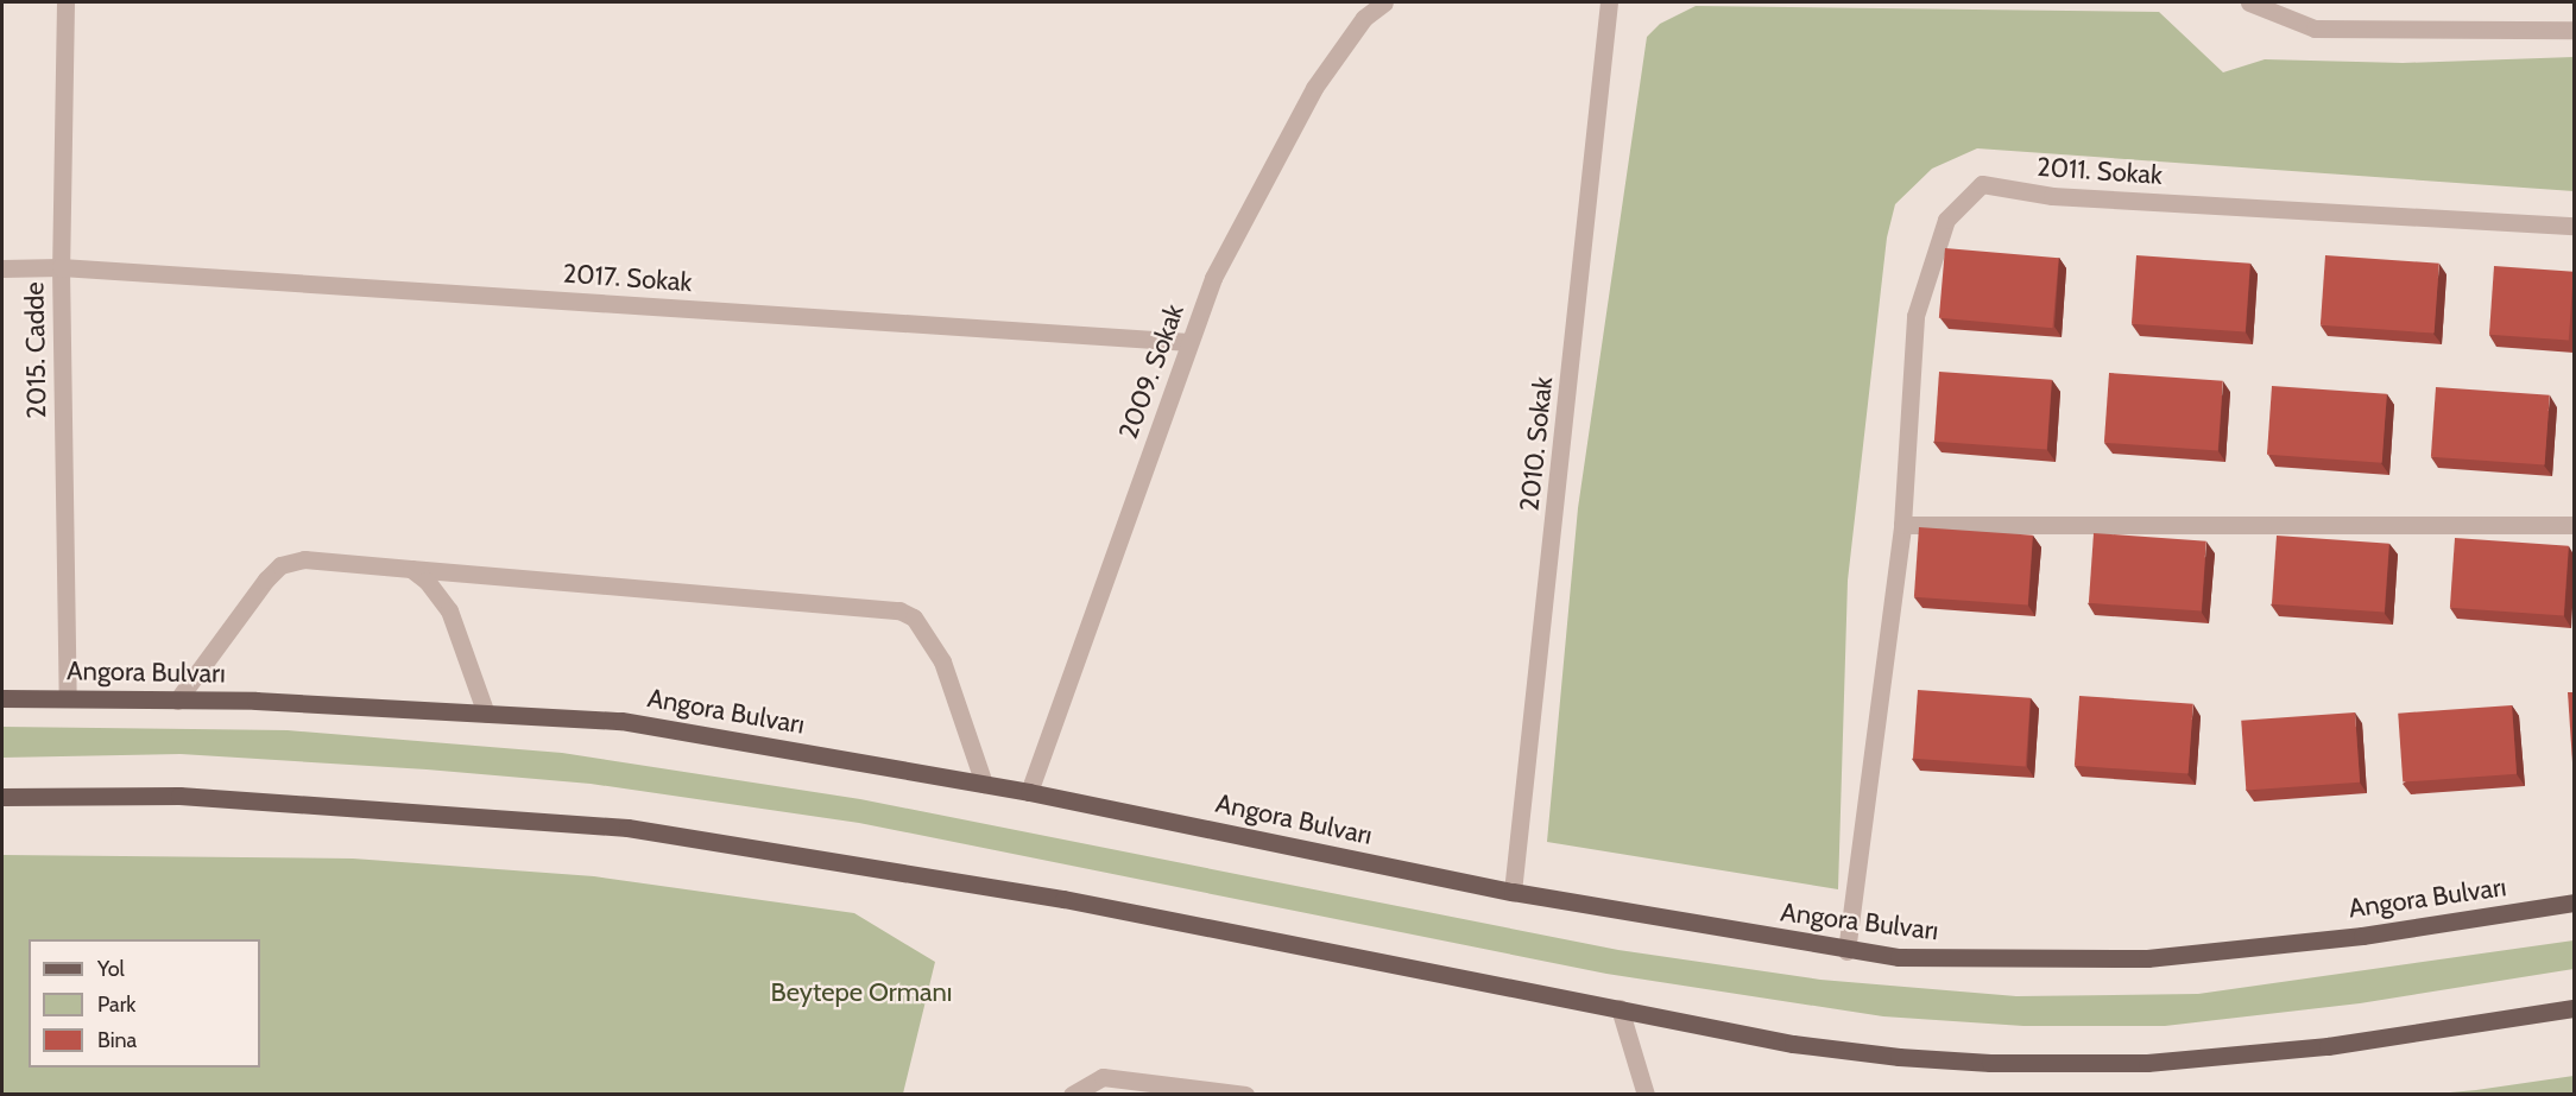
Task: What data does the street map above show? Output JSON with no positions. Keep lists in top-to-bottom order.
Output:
{
  "streets": {
    "main road": ["Angora Bulvarı"],
    "street": [
      "2011. Sokak",
      "2017. Sokak",
      "2015. Cadde",
      "2009. Sokak",
      "2010. Sokak"
    ]
  },
  "crossings": [
    ["2017. Sokak", "2015. Cadde"],
    ["2017. Sokak", "2009. Sokak"],
    ["2015. Cadde", "Angora Bulvarı"],
    ["2009. Sokak", "Angora Bulvarı"],
    ["2010. Sokak", "Angora Bulvarı"]
  ],
  "parks": ["Beytepe Ormanı"],
  "legend": ["Yol", "Park", "Bina"]
}
